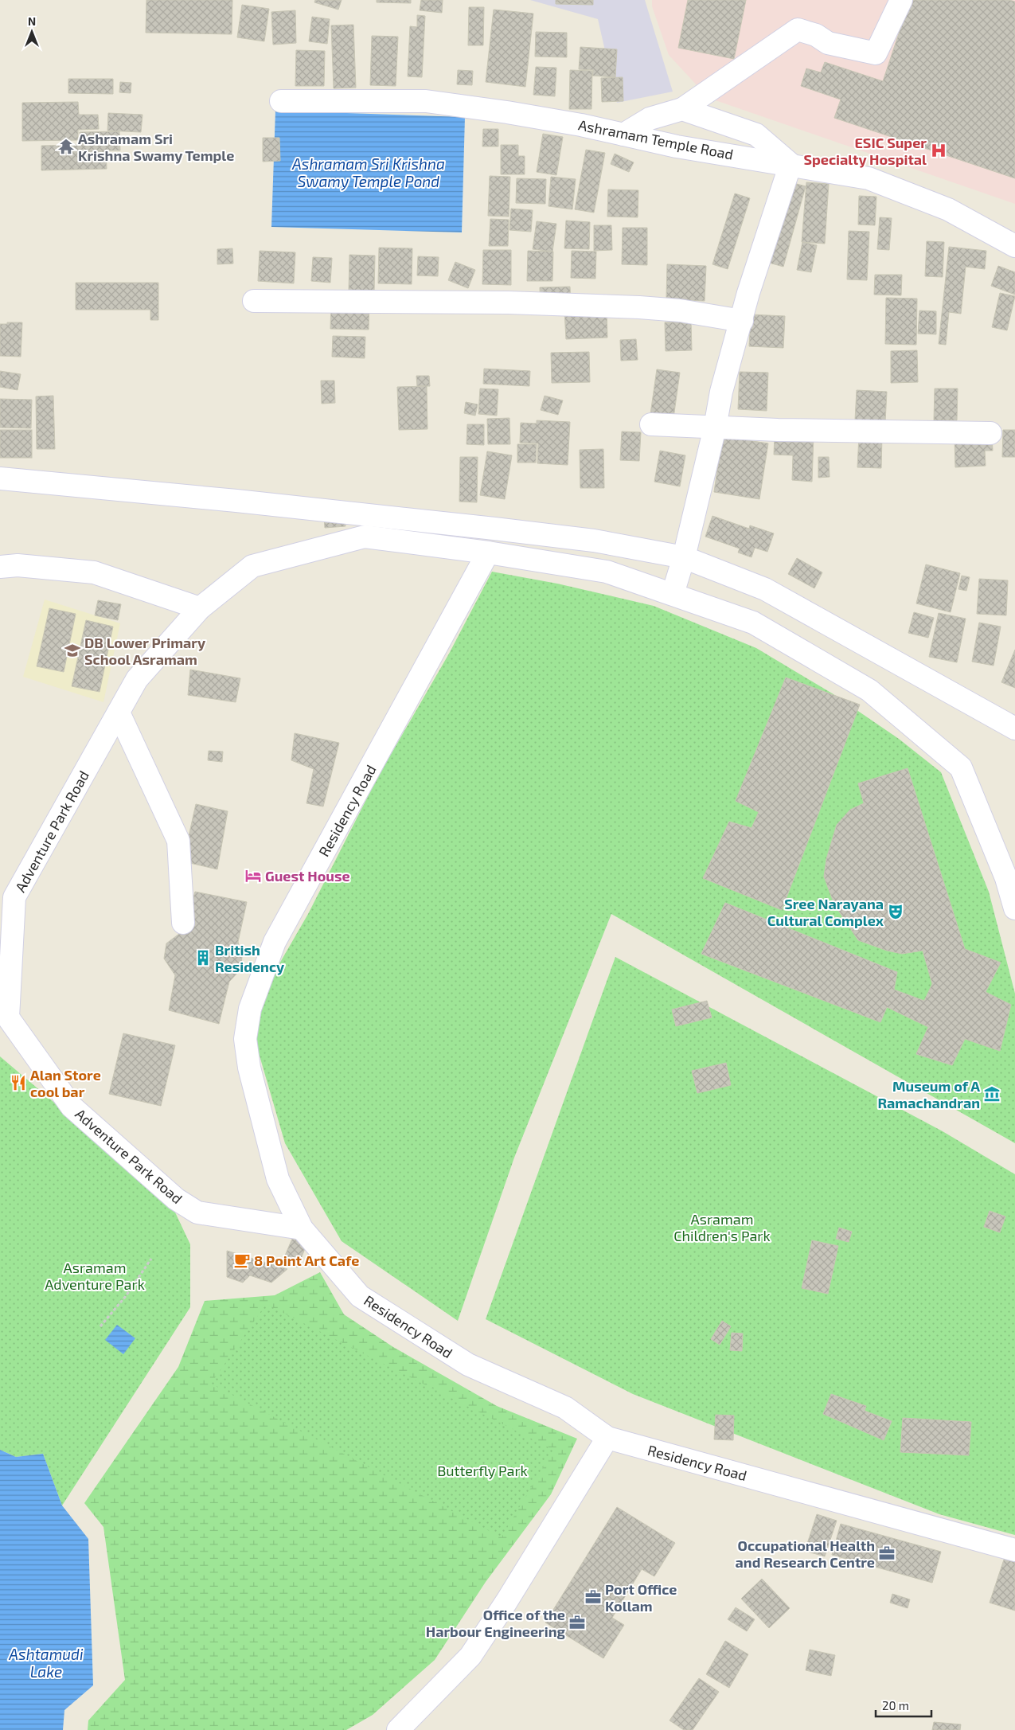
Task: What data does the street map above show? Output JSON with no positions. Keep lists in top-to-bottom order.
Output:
{
  "streets": {
    "street": ["Ashramam Temple Road", "Residency Road", "Adventure Park Road"]
  },
  "crossings": [
    ["Residency Road", "Adventure Park Road"]
  ],
  "water": ["Ashramam Sri Krishna Swamy Temple Pond", "Ashtamudi Lake"],
  "parks": ["Asramam Children's Park", "Asramam Adventure Park", "Butterfly Park"],
  "places": {
    "temple": ["Ashramam Sri Krishna Swamy Temple"],
    "hospital": ["ESIC Super Specialty Hospital"],
    "school or university": ["DB Lower Primary School Asramam"],
    "hotel": ["Guest House"],
    "theatre": ["Sree Narayana Cultural Complex"],
    "building": ["British Residency"],
    "restaurant": ["Alan Store cool bar"],
    "museum": ["Museum of A Ramachandran"],
    "cafe": ["8 Point Art Cafe"],
    "office": ["Occupational Health and Research Centre", "Port Office Kollam", "Office of the Harbour Engineering"]
  },
  "scale_bar": "20 m",
  "north": "top"
}
